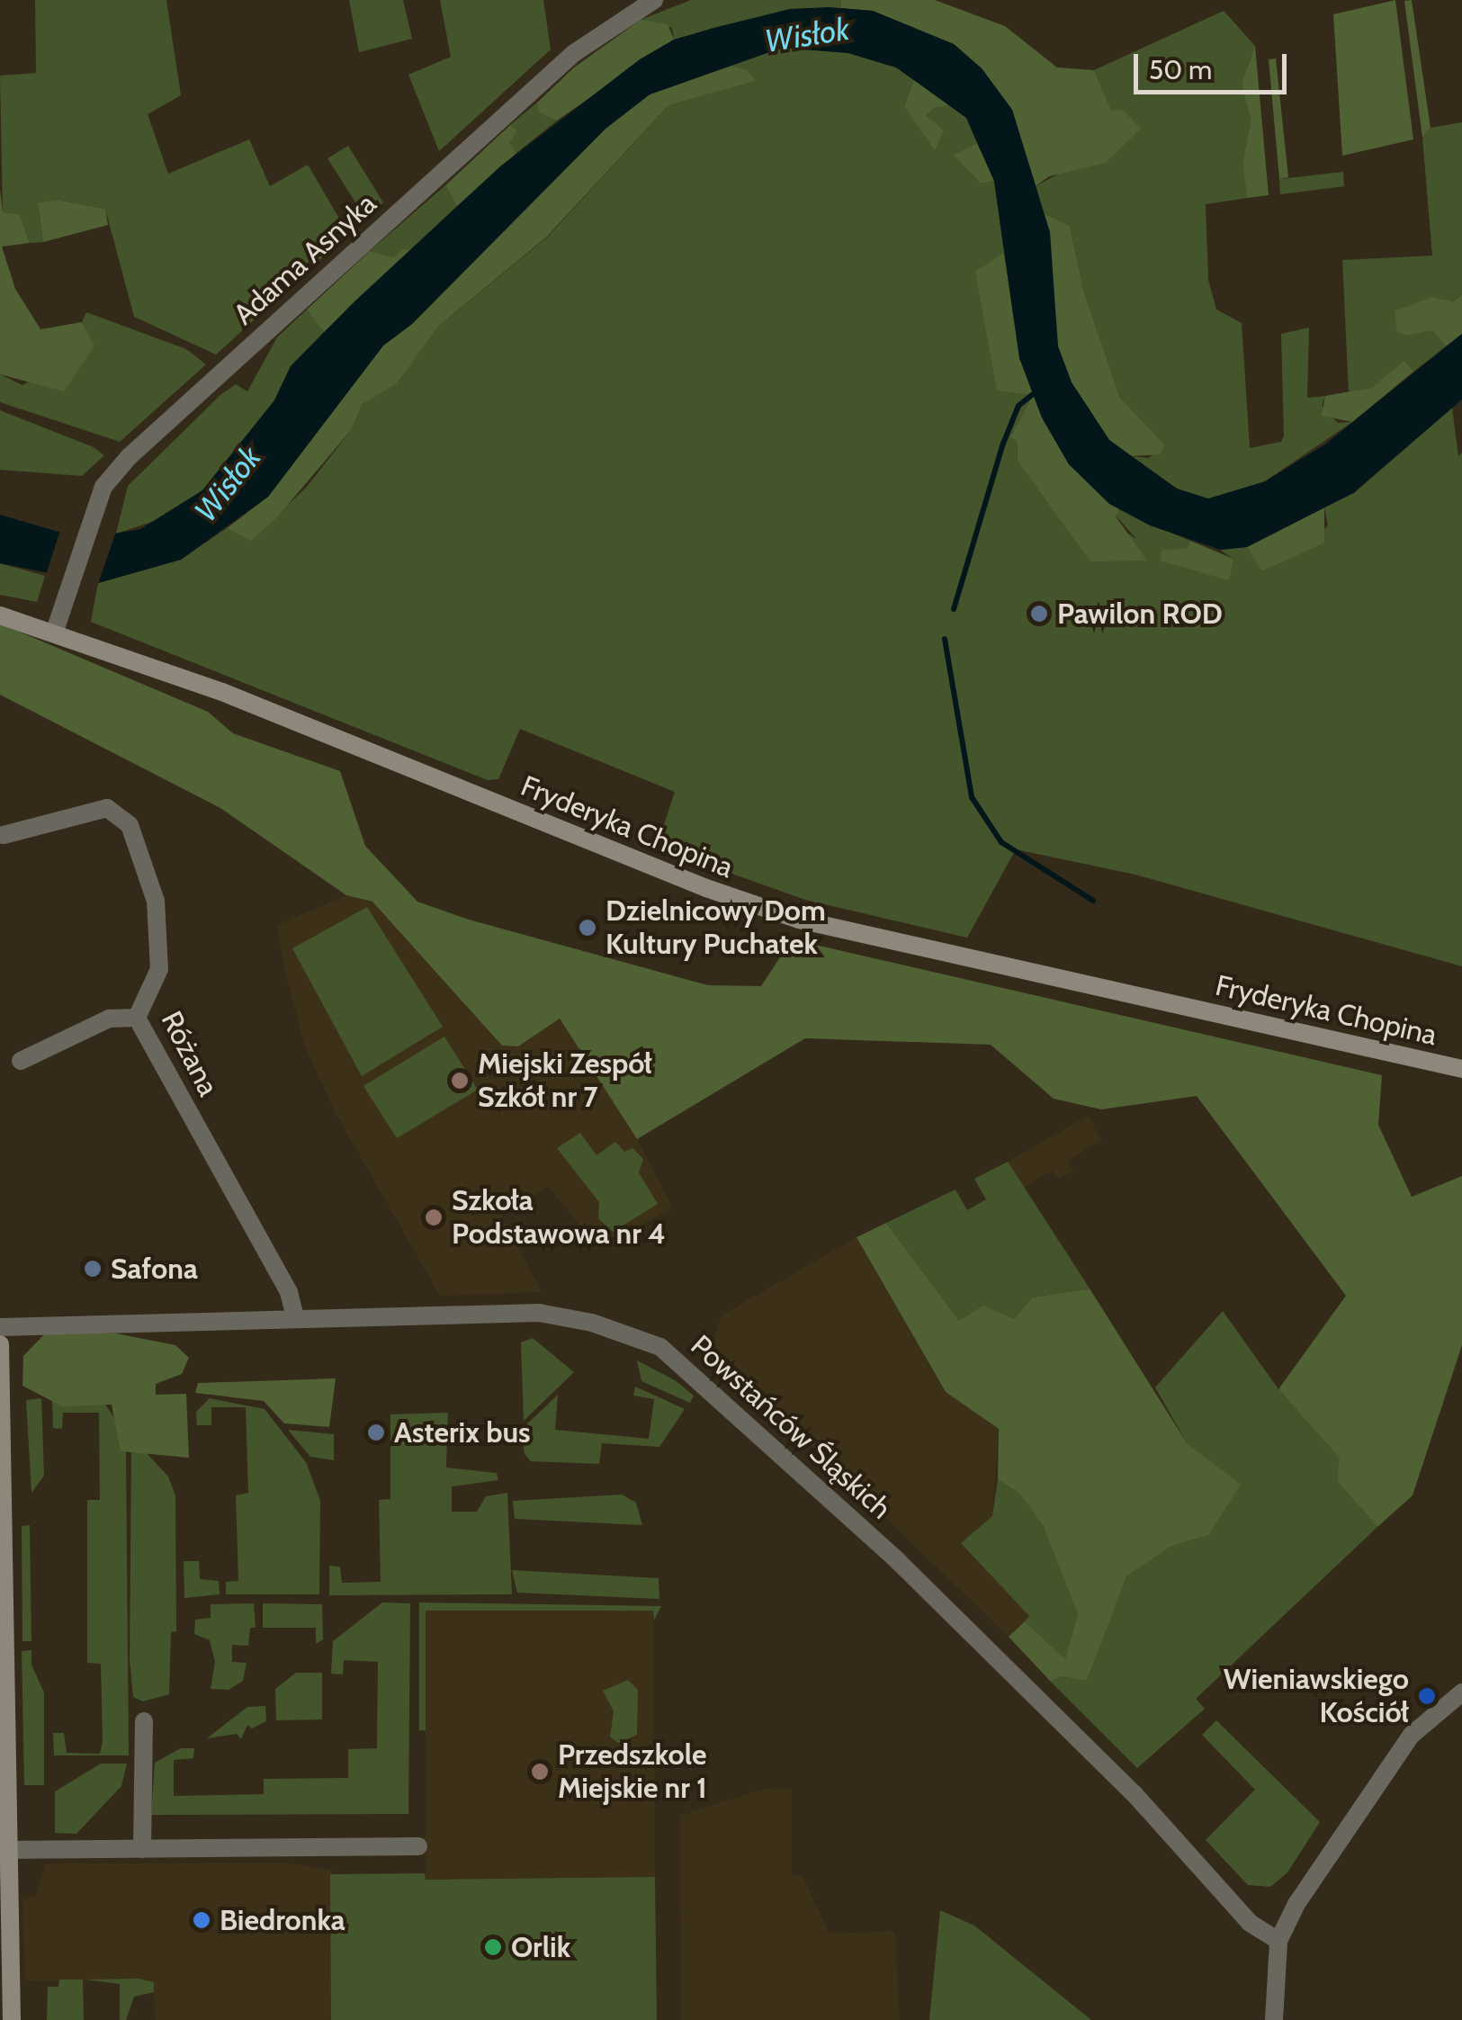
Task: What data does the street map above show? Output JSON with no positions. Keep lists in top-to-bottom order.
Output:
{
  "streets": {
    "street": [
      "Adama Asnyka",
      "Fryderyka Chopina",
      "Różana",
      "Powstańców Śląskich"
    ]
  },
  "crossings": [
    ["Adama Asnyka", "Fryderyka Chopina"],
    ["Różana", "Powstańców Śląskich"]
  ],
  "water": ["Wisłok"],
  "places": [
    "Pawilon ROD",
    "Dzielnicowy Dom Kultury Puchatek",
    "Miejski Zespół Szkół nr 7",
    "Szkoła Podstawowa nr 4",
    "Safona",
    "Asterix bus",
    "Wieniawskiego Kościół",
    "Przedszkole Miejskie nr 1",
    "Biedronka",
    "Orlik"
  ],
  "scale_bar": "50 m"
}
